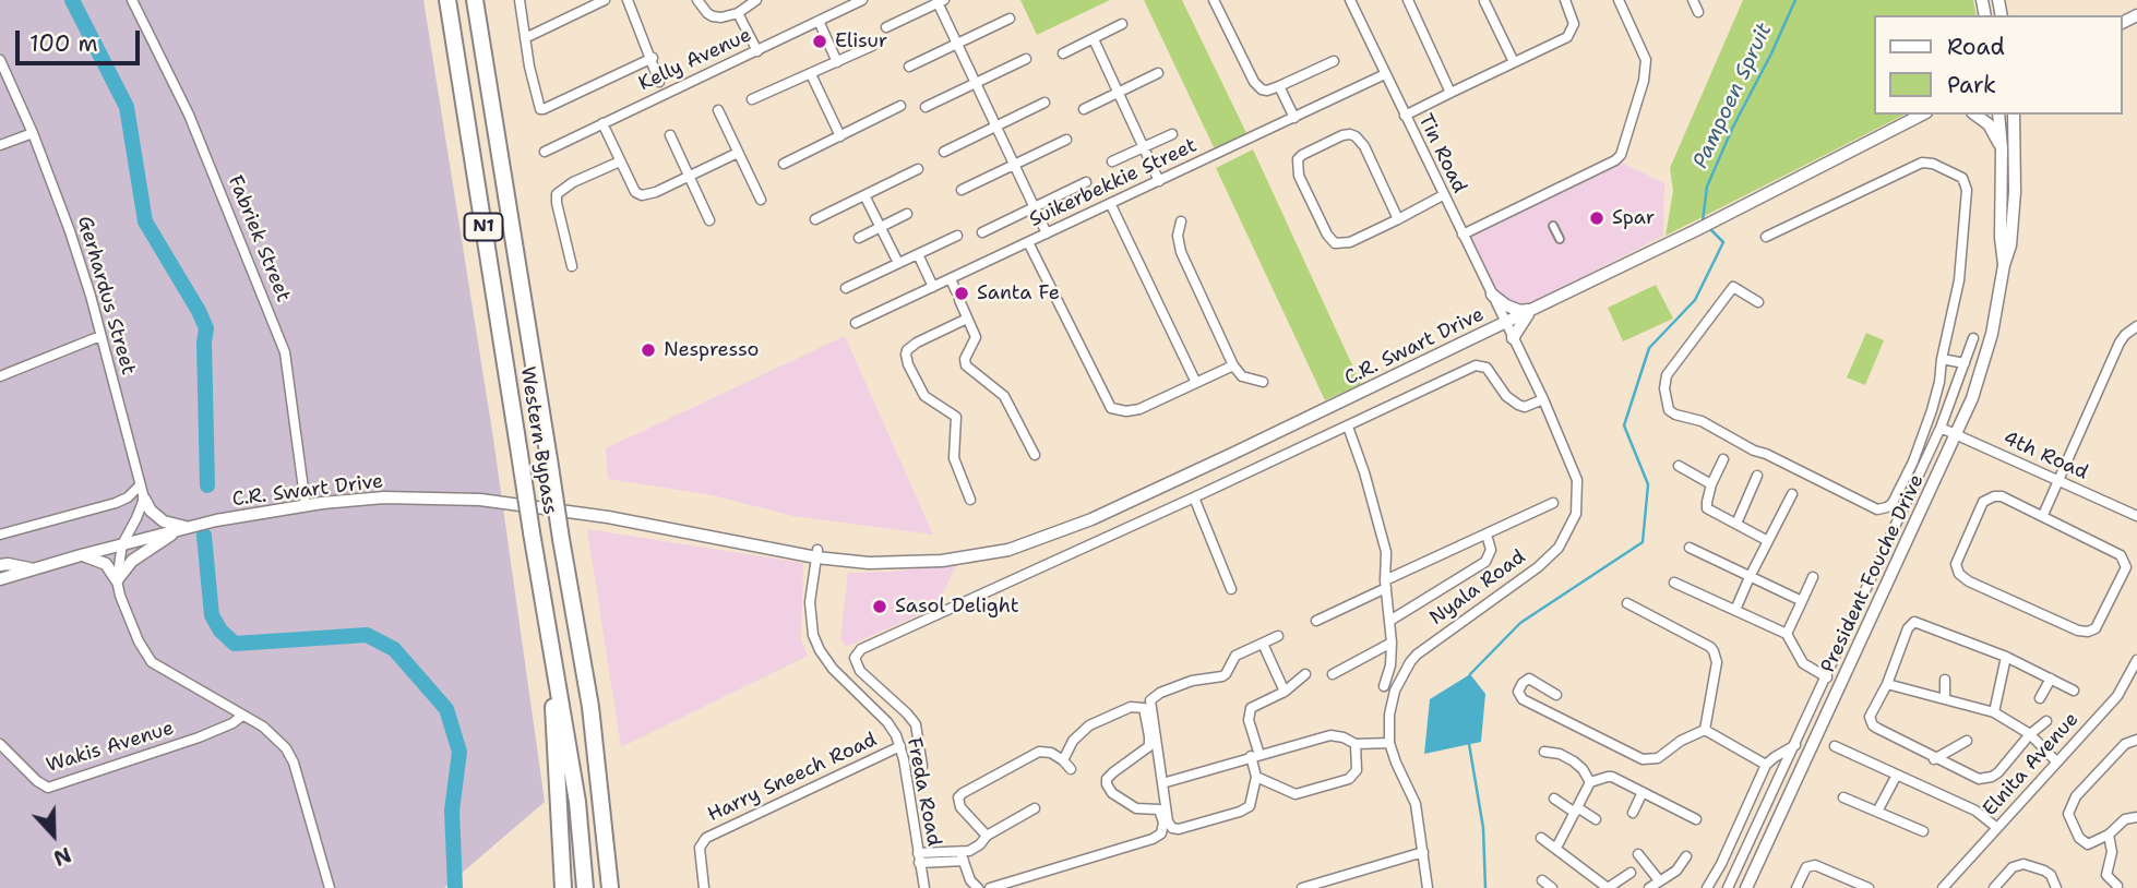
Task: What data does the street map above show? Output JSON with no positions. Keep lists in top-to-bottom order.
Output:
{
  "streets": {
    "highway": ["N1", "Western Bypass"],
    "street": [
      "Kelly Avenue",
      "Tin Road",
      "Suikerbekkie Street",
      "Fabriek Street",
      "Gerhardus Street",
      "C.R. Swart Drive",
      "4th Road",
      "President Fouche Drive",
      "Nyala Road",
      "Wakis Avenue",
      "Elnita Avenue",
      "Harry Sneech Road",
      "Freda Road"
    ]
  },
  "crossings": [
    ["Tin Road", "Suikerbekkie Street"],
    ["Tin Road", "C.R. Swart Drive"],
    ["Tin Road", "Nyala Road"],
    ["Fabriek Street", "C.R. Swart Drive"],
    ["C.R. Swart Drive", "Nyala Road"],
    ["C.R. Swart Drive", "Freda Road"],
    ["4th Road", "President Fouche Drive"],
    ["Harry Sneech Road", "Freda Road"]
  ],
  "water": ["Pampoen Spruit"],
  "places": [
    "Elisur",
    "Spar",
    "Santa Fe",
    "Nespresso",
    "Sasol Delight"
  ],
  "legend": ["Road", "Park"],
  "scale_bar": "100 m",
  "north": "bottom"
}
